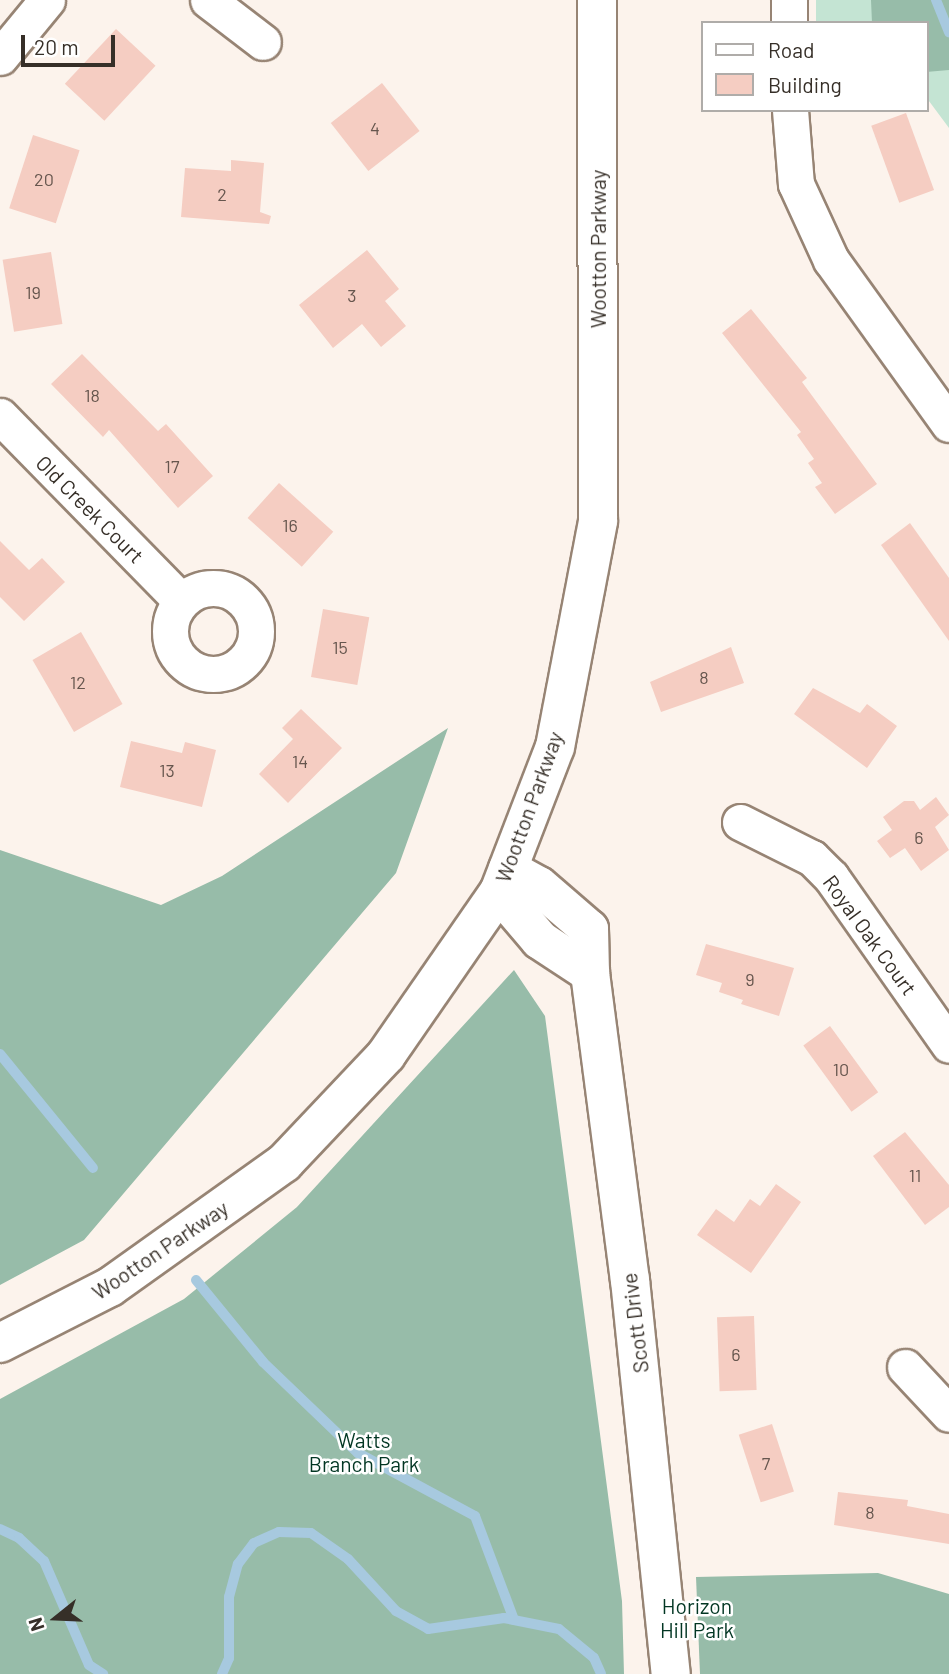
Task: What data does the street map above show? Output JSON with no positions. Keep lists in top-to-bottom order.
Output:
{
  "streets": {
    "main road": ["Wootton Parkway", "Scott Drive"],
    "street": ["Old Creek Court", "Royal Oak Court"]
  },
  "crossings": [
    ["Wootton Parkway", "Scott Drive"]
  ],
  "parks": ["Watts Branch Park", "Horizon Hill Park"],
  "house_numbers": [
    "4",
    "20",
    "2",
    "19",
    "3",
    "18",
    "17",
    "16",
    "15",
    "8",
    "12",
    "14",
    "13",
    "6",
    "9",
    "10",
    "11",
    "6",
    "7",
    "8"
  ],
  "legend": ["Road", "Building"],
  "scale_bar": "20 m",
  "north": "left"
}
